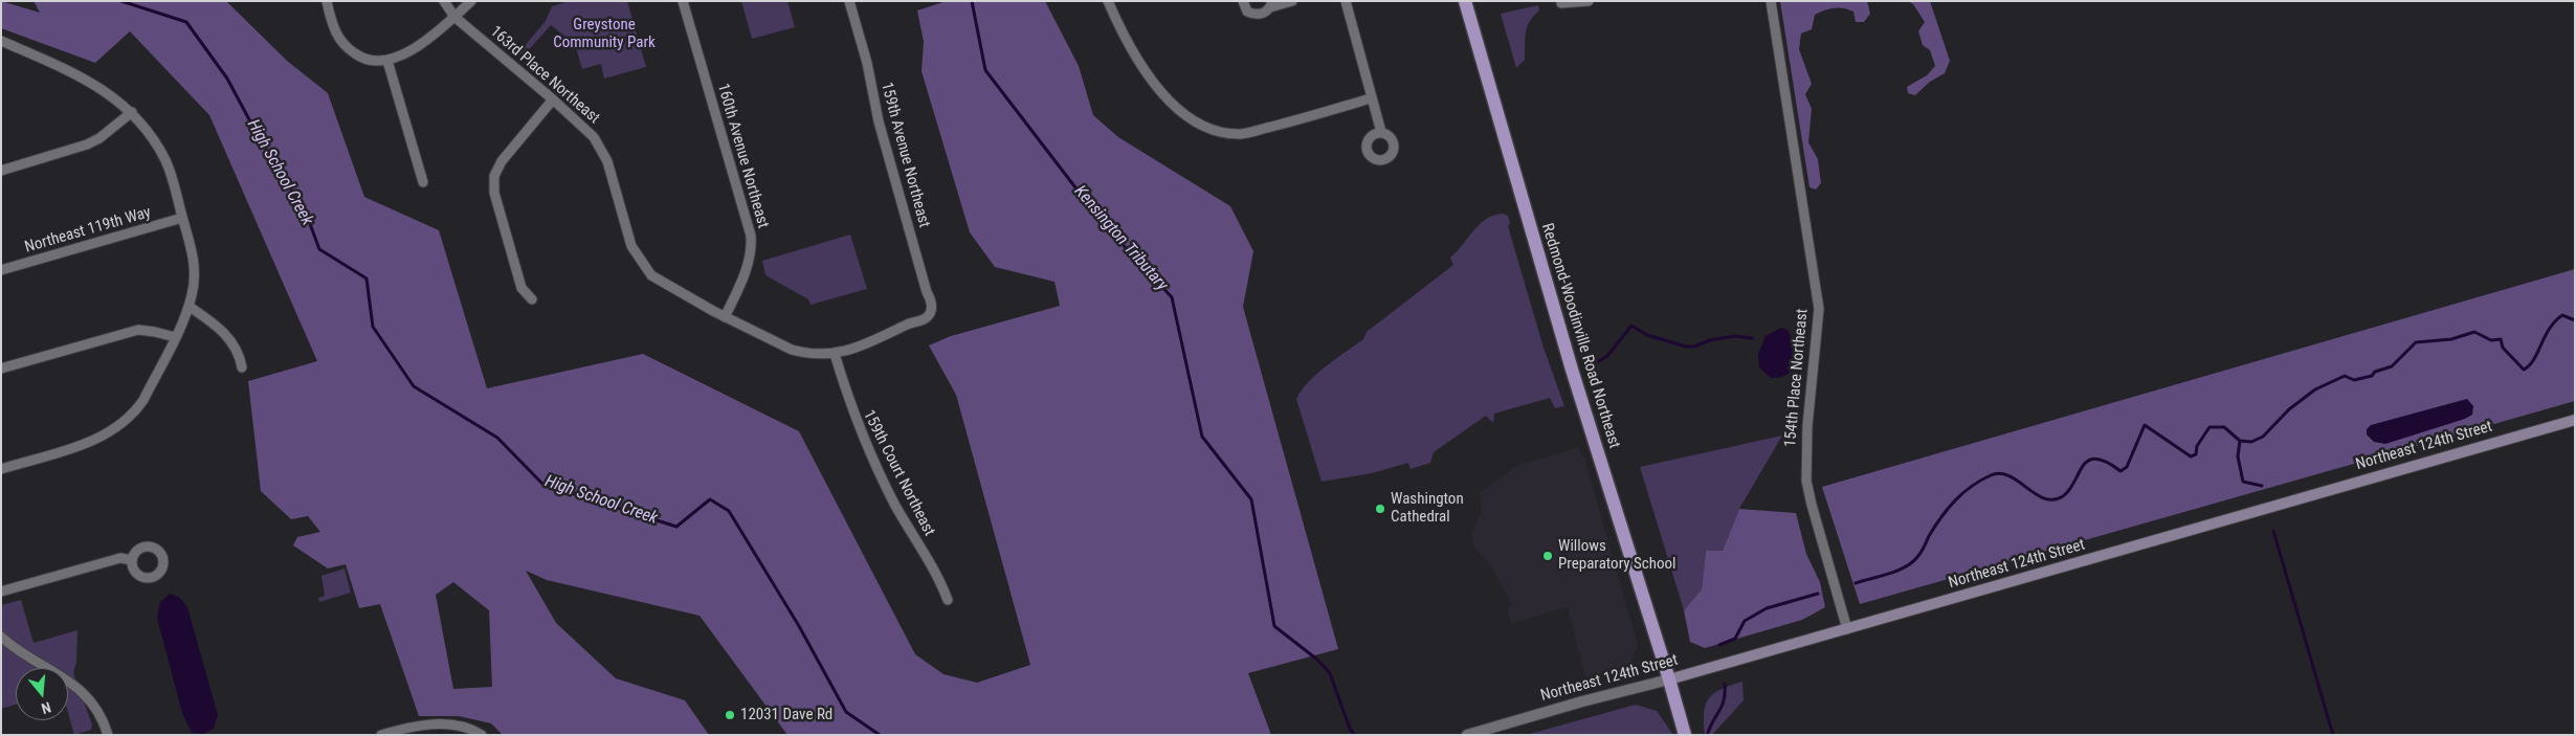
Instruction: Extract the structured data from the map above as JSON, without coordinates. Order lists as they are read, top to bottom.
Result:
{
  "streets": {
    "main road": ["Redmond-Woodinville Road Northeast", "Northeast 124th Street"],
    "street": [
      "163rd Place Northeast",
      "159th Avenue Northeast",
      "160th Avenue Northeast",
      "Northeast 119th Way",
      "154th Place Northeast",
      "159th Court Northeast"
    ]
  },
  "crossings": [
    ["163rd Place Northeast", "159th Avenue Northeast"],
    ["163rd Place Northeast", "160th Avenue Northeast"],
    ["163rd Place Northeast", "159th Court Northeast"],
    ["Redmond-Woodinville Road Northeast", "Northeast 124th Street"],
    ["154th Place Northeast", "Northeast 124th Street"]
  ],
  "water": ["High School Creek", "Kensington Tributary"],
  "parks": ["Greystone Community Park"],
  "places": ["Washington Cathedral", "Willows Preparatory School", "12031 Dave Rd"],
  "north": "bottom"
}
